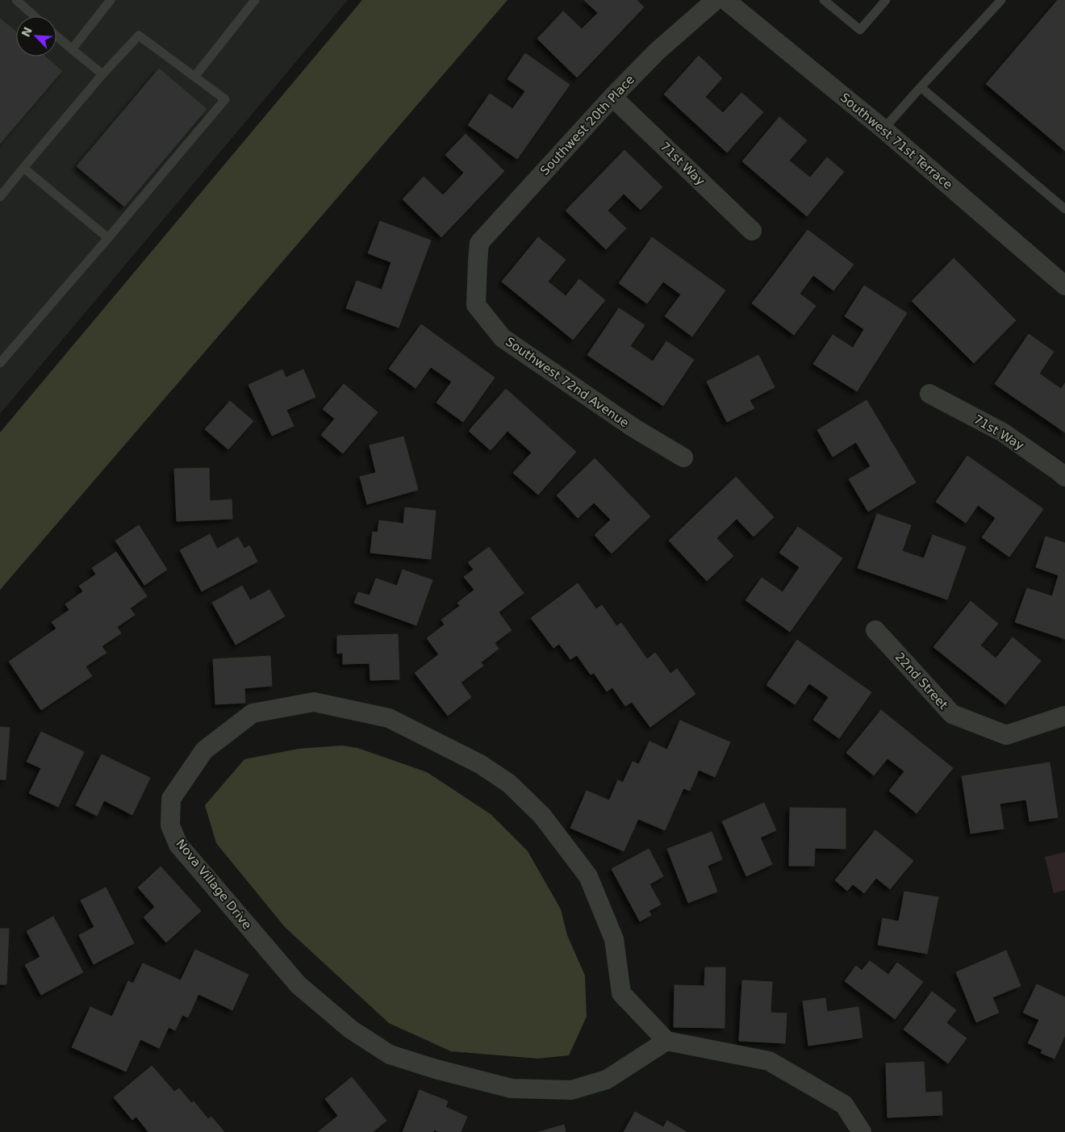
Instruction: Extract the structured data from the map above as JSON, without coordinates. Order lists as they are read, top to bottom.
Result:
{
  "streets": {
    "street": [
      "Southwest 20th Place",
      "Southwest 71st Terrace",
      "71st Way",
      "Southwest 72nd Avenue",
      "22nd Street",
      "Nova Village Drive"
    ]
  },
  "crossings": [
    ["Southwest 20th Place", "71st Way"],
    ["Southwest 20th Place", "Southwest 72nd Avenue"]
  ],
  "north": "top left"
}
